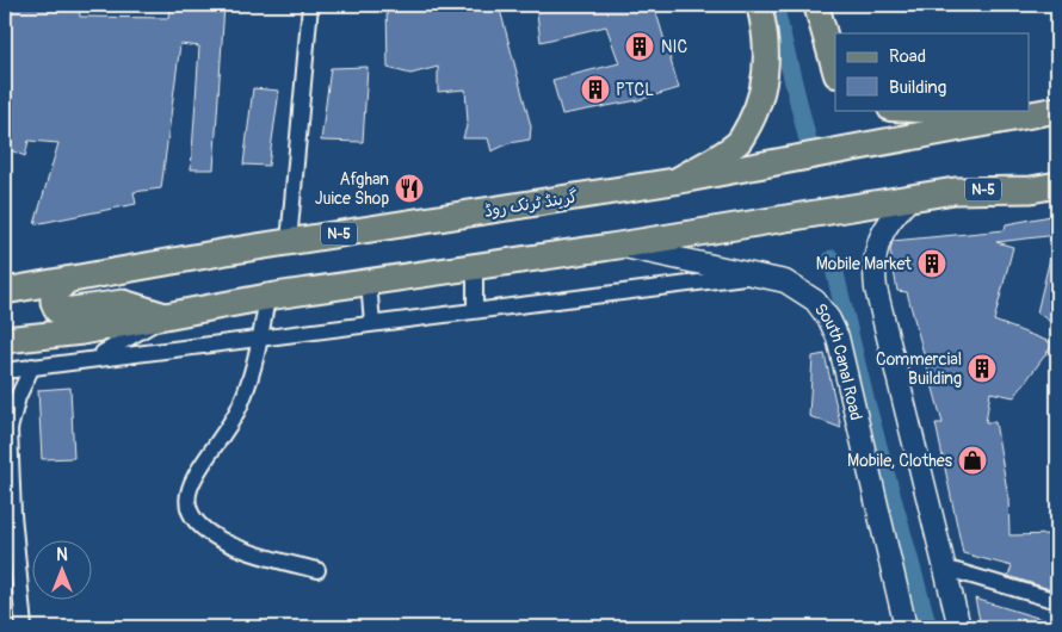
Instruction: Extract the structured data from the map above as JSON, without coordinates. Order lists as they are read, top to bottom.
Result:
{
  "streets": {
    "highway": ["N-5", "گرینڈ ٹرنک روڈ"],
    "main road": ["South Canal Road"]
  },
  "crossings": [
    ["N-5", "South Canal Road"]
  ],
  "places": {
    "building": [
      "NIC",
      "PTCL",
      "Mobile Market",
      "Commercial Building"
    ],
    "restaurant": ["Afghan Juice Shop"],
    "shop": ["Mobile, Clothes"]
  },
  "legend": ["Road", "Building"],
  "north": "top"
}
